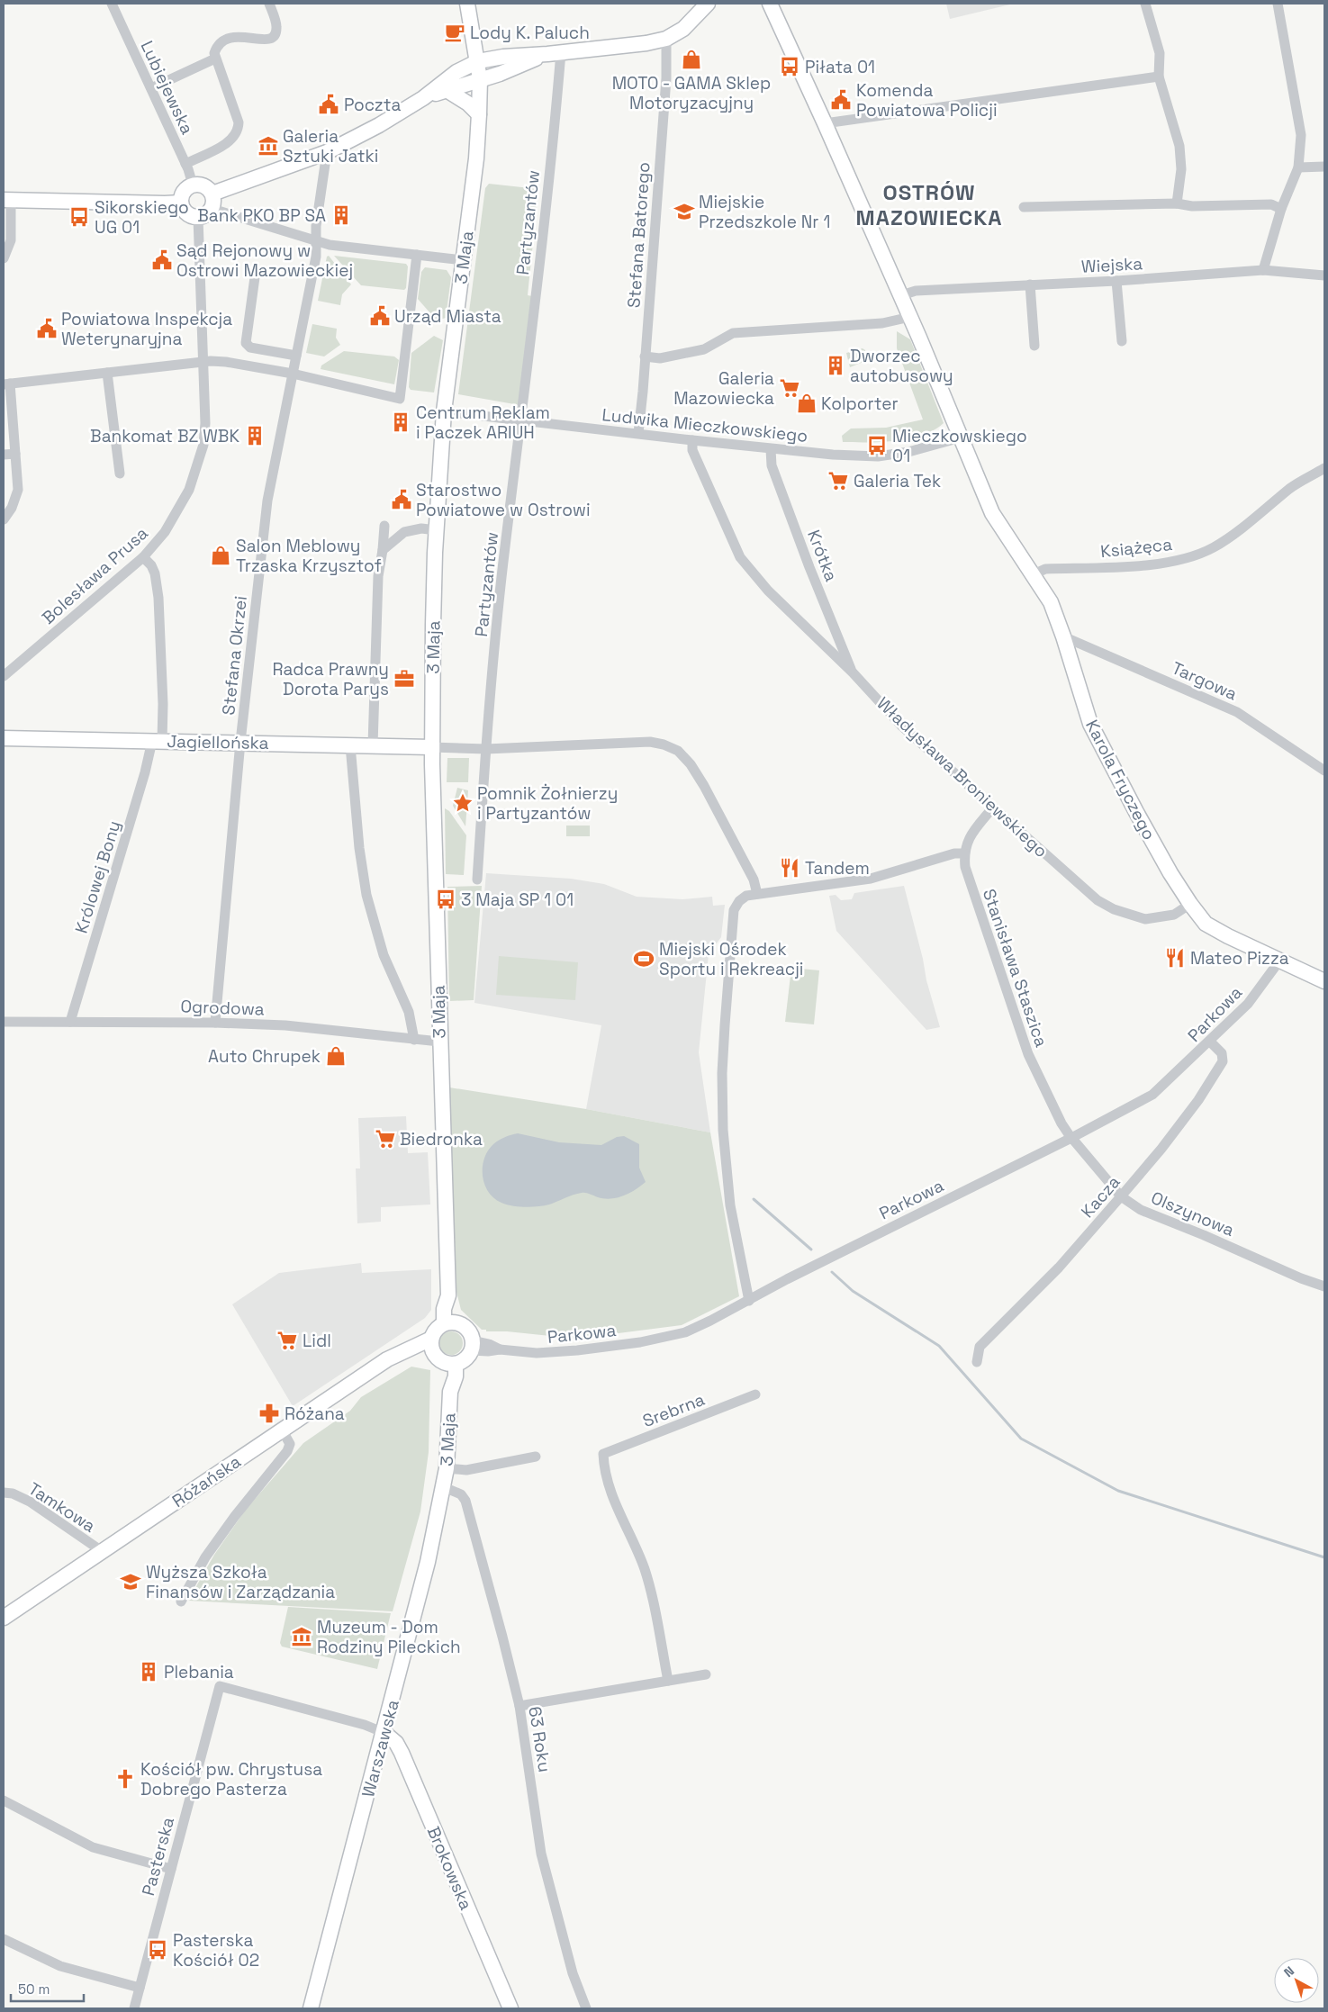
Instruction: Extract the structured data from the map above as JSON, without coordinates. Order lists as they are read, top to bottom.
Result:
{
  "streets": {
    "street": [
      "Lubiejewska",
      "Partyzantów",
      "Stefana Batorego",
      "3 Maja",
      "Wiejska",
      "Ludwika Mieczkowskiego",
      "Książęca",
      "Krótka",
      "Bolesława Prusa",
      "Stefana Okrzei",
      "Targowa",
      "Jagiellońska",
      "Władysława Broniewskiego",
      "Karola Fryczego",
      "Królowej Bony",
      "Stanisława Staszica",
      "Ogrodowa",
      "Parkowa",
      "Kacza",
      "Olszynowa",
      "Srebrna",
      "Różańska",
      "Tamkowa",
      "63 Roku",
      "Warszawska",
      "Pasterska",
      "Brokowska"
    ]
  },
  "crossings": [
    ["Lubiejewska", "Bolesława Prusa"],
    ["Partyzantów", "Ludwika Mieczkowskiego"],
    ["Stefana Batorego", "Ludwika Mieczkowskiego"],
    ["3 Maja", "Ludwika Mieczkowskiego"],
    ["3 Maja", "Jagiellońska"],
    ["3 Maja", "Ogrodowa"],
    ["3 Maja", "Parkowa"],
    ["3 Maja", "Różańska"],
    ["3 Maja", "63 Roku"],
    ["3 Maja", "Warszawska"],
    ["Wiejska", "Karola Fryczego"],
    ["Ludwika Mieczkowskiego", "Krótka"],
    ["Ludwika Mieczkowskiego", "Władysława Broniewskiego"],
    ["Ludwika Mieczkowskiego", "Karola Fryczego"],
    ["Książęca", "Karola Fryczego"],
    ["Krótka", "Władysława Broniewskiego"],
    ["Bolesława Prusa", "Królowej Bony"],
    ["Stefana Okrzei", "Jagiellońska"],
    ["Stefana Okrzei", "Ogrodowa"],
    ["Targowa", "Karola Fryczego"],
    ["Jagiellońska", "Królowej Bony"],
    ["Władysława Broniewskiego", "Karola Fryczego"],
    ["Królowej Bony", "Ogrodowa"],
    ["Stanisława Staszica", "Parkowa"],
    ["Stanisława Staszica", "Olszynowa"],
    ["Parkowa", "Kacza"],
    ["Parkowa", "Olszynowa"],
    ["Parkowa", "Różańska"],
    ["Kacza", "Olszynowa"],
    ["Różańska", "Tamkowa"],
    ["63 Roku", "Warszawska"],
    ["Warszawska", "Pasterska"],
    ["Warszawska", "Brokowska"],
    ["Pasterska", "Brokowska"]
  ],
  "districts": ["OSTRÓW MAZOWIECKA"],
  "places": {
    "cafe": ["Lody K. Paluch"],
    "shop": [
      "MOTO - GAMA Sklep Motoryzacyjny",
      "Kolporter",
      "Salon Meblowy Trzaska Krzysztof",
      "Auto Chrupek"
    ],
    "bus stop": [
      "Piłata 01",
      "Sikorskiego UG 01",
      "Mieczkowskiego 01",
      "3 Maja SP 1 01",
      "Pasterska Kościół 02"
    ],
    "public building": [
      "Komenda Powiatowa Policji",
      "Poczta",
      "Sąd Rejonowy w Ostrowi Mazowieckiej",
      "Urząd Miasta",
      "Powiatowa Inspekcja Weterynaryjna",
      "Starostwo Powiatowe w Ostrowi"
    ],
    "museum": ["Galeria Sztuki Jatki", "Muzeum - Dom Rodziny Pileckich"],
    "school or university": ["Miejskie Przedszkole Nr 1", "Wyższa Szkoła Finansów i Zarządzania"],
    "building": [
      "Bank PKO BP SA",
      "Dworzec autobusowy",
      "Centrum Reklam i Paczek ARIUH",
      "Bankomat BZ WBK",
      "Plebania"
    ],
    "supermarket": [
      "Galeria Mazowiecka",
      "Galeria Tek",
      "Biedronka",
      "Lidl"
    ],
    "office": ["Radca Prawny Dorota Parys"],
    "place": ["Pomnik Żołnierzy i Partyzantów"],
    "restaurant": ["Tandem", "Mateo Pizza"],
    "sports": ["Miejski Ośrodek Sportu i Rekreacji"],
    "pharmacy": ["Różana"],
    "church": ["Kościół pw. Chrystusa Dobrego Pasterza"]
  },
  "scale_bar": "50 m",
  "north": "top left"
}
